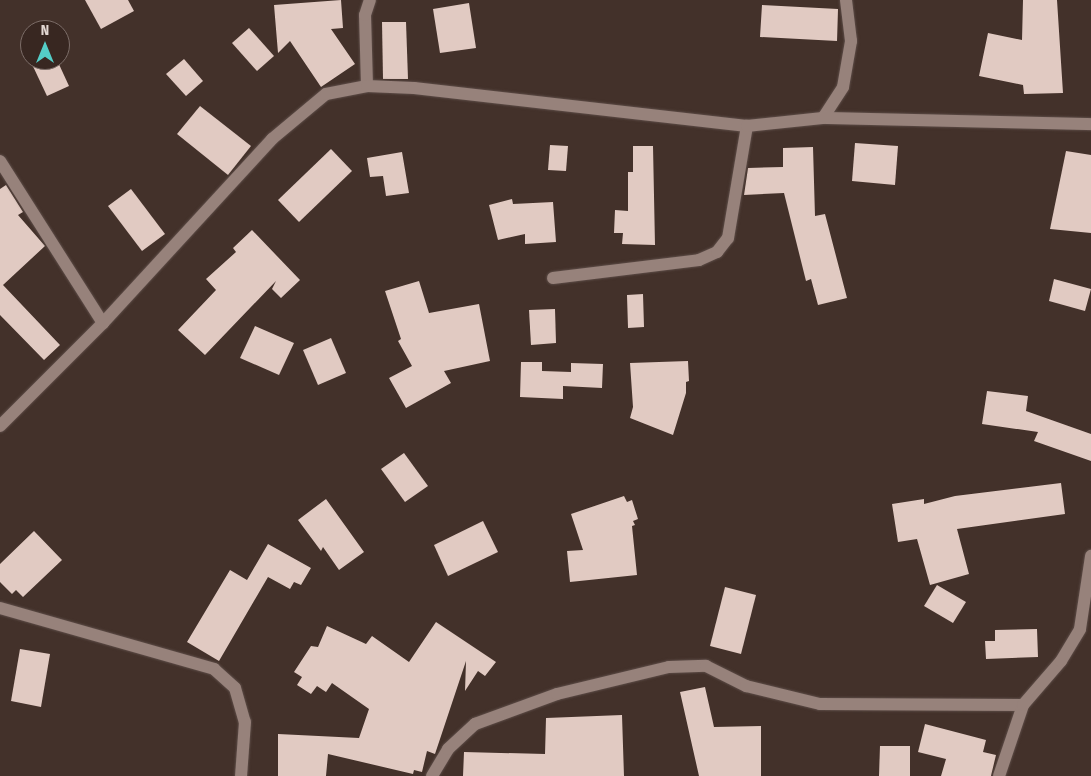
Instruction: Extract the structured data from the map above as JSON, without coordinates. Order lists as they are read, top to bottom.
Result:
{
  "north": "top"
}
